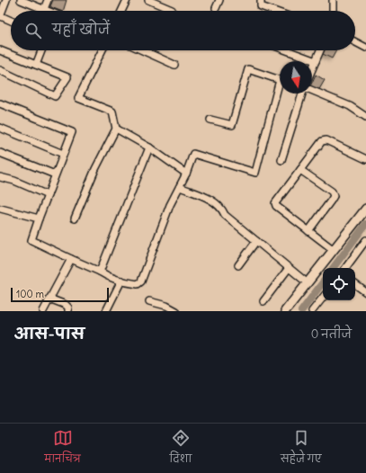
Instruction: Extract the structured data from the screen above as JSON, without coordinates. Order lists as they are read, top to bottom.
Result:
{
  "scale_bar": "100 m",
  "north": "bottom",
  "page": {
    "search": "यहाँ खोजें",
    "scale": "100 m",
    "heading": ["आस-पास", "0 नतीजे"],
    "nav": ["मानचित्र", "दिशा", "सहेजे गए"]
  }
}
